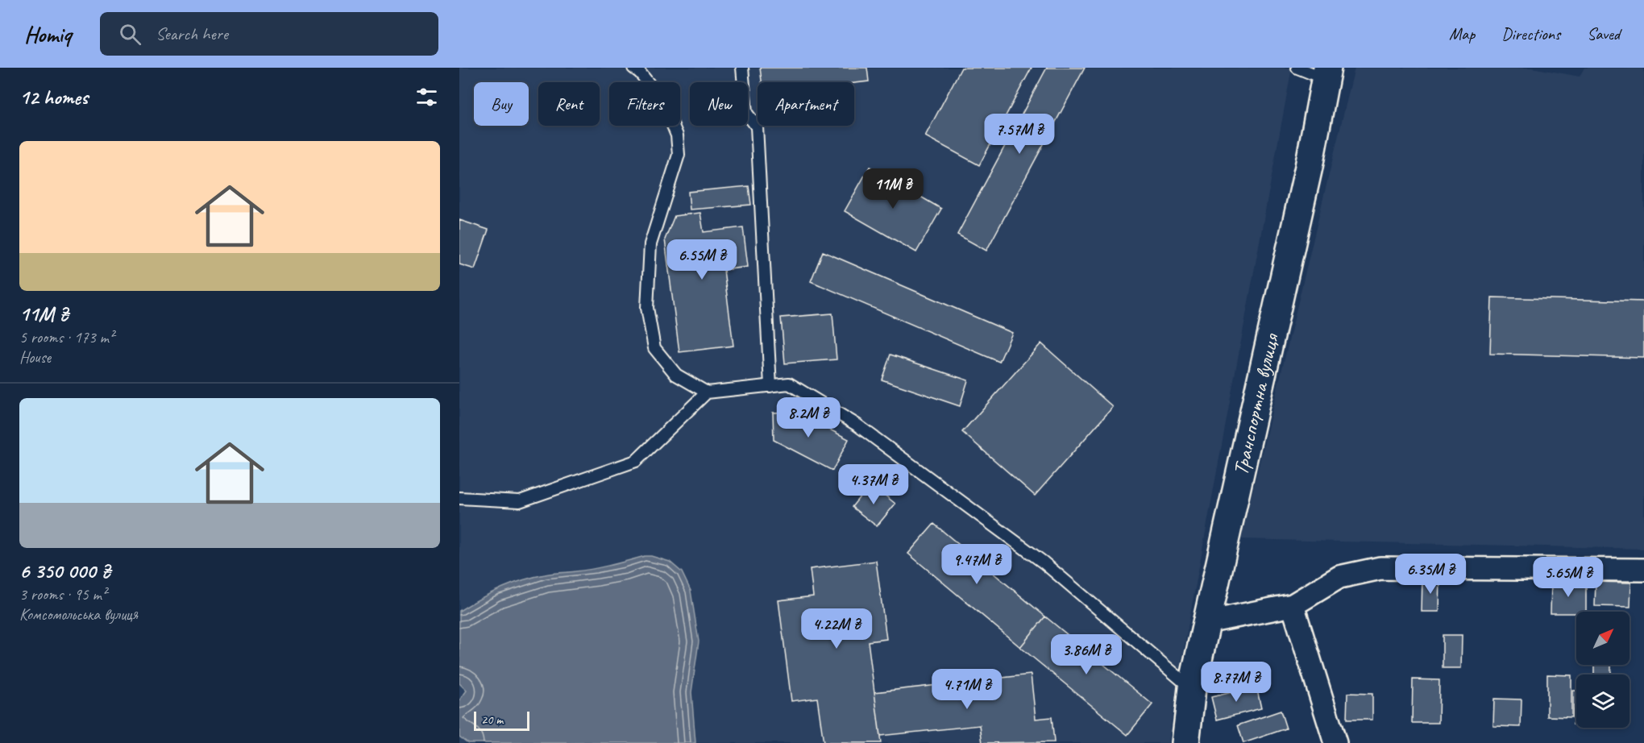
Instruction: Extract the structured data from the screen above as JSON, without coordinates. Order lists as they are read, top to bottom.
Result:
{
  "streets": {
    "street": ["Транспортна вулиця"]
  },
  "scale_bar": "20 m",
  "north": "top right",
  "page": {
    "header": "Homiq",
    "search": "Search here",
    "nav": ["Map", "Directions", "Saved"],
    "heading": "12 homes",
    "chip": [
      "Buy",
      "Rent",
      "Filters",
      "New",
      "Apartment"
    ],
    "price": [
      "7.57M ₴",
      "11M ₴",
      "6.55M ₴",
      "8.2M ₴",
      "4.37M ₴",
      "9.47M ₴",
      "6.35M ₴",
      "5.65M ₴",
      "4.22M ₴",
      "3.86M ₴",
      "8.77M ₴",
      "4.71M ₴"
    ],
    "list": [
      {
        "name": "11M ₴",
        "note": "5 rooms · 173 m² · House"
      },
      {
        "name": "6 350 000 ₴",
        "note": "3 rooms · 95 m² · Комсомольська вулиця"
      }
    ],
    "scale": "20 m"
  }
}
